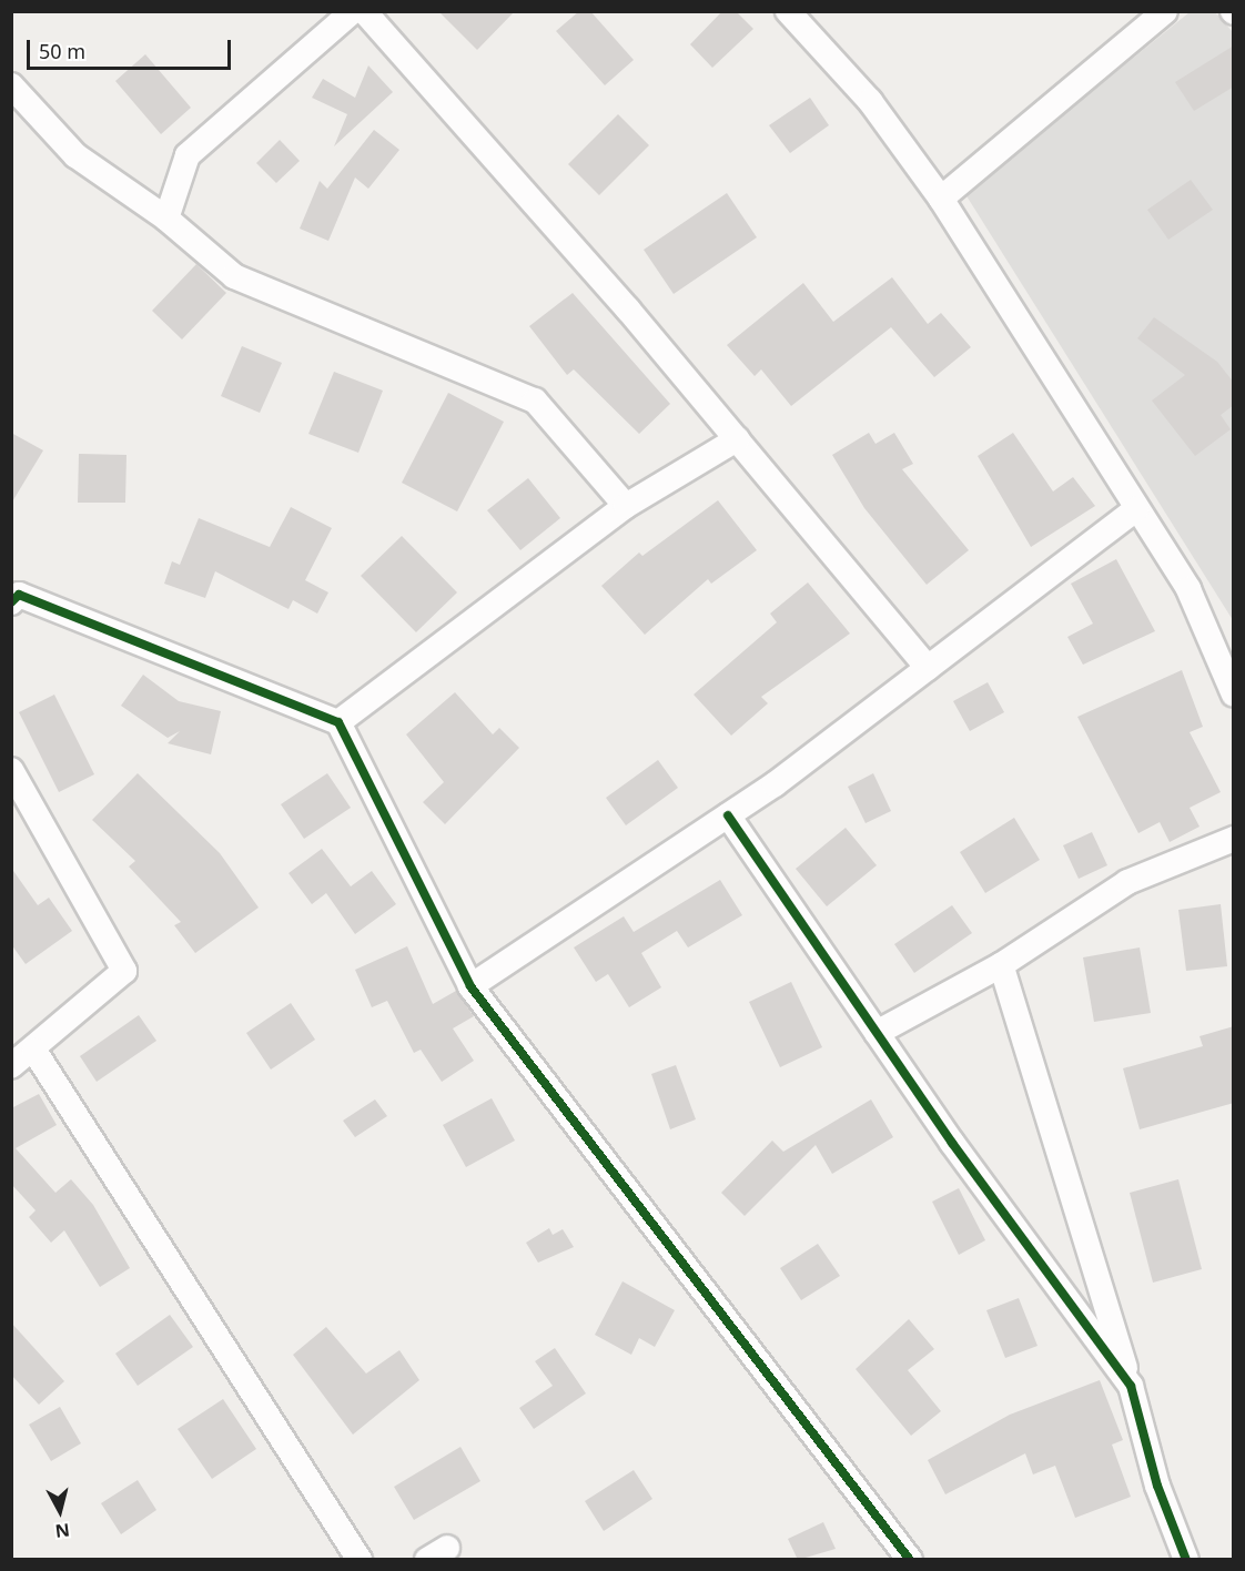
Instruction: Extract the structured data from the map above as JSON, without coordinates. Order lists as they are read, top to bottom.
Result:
{
  "scale_bar": "50 m",
  "north": "bottom"
}
